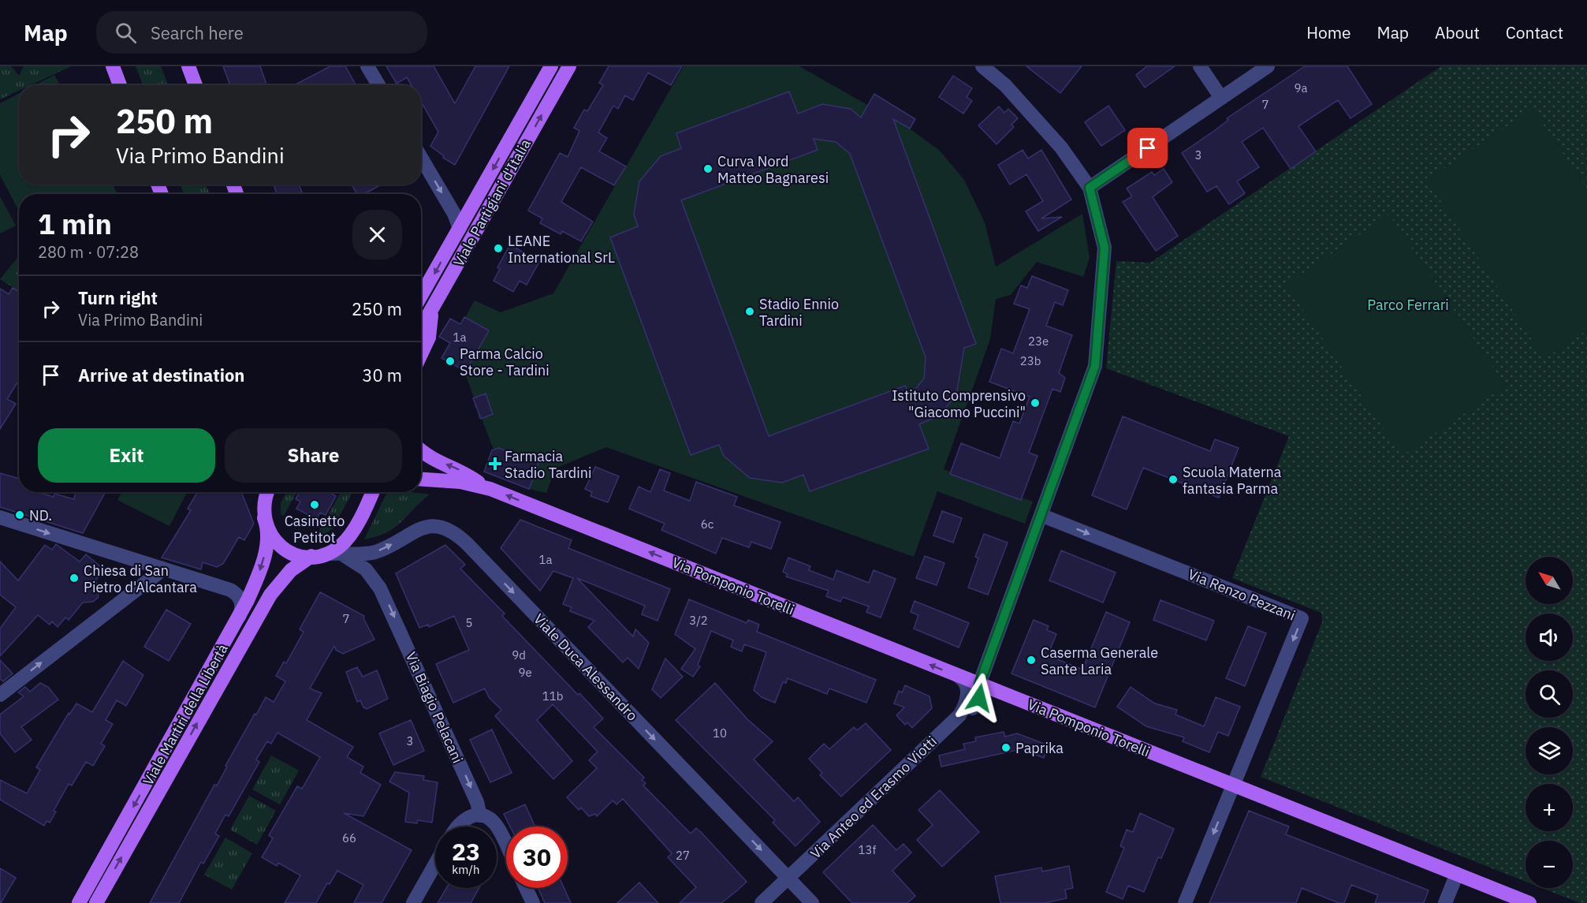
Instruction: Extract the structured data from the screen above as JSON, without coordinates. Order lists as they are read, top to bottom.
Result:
{
  "streets": {
    "main road": ["Viale Partigiani d'Italia", "Via Pomponio Torelli", "Viale Martiri della Libertà"],
    "street": [
      "Via Renzo Pezzani",
      "Viale Duca Alessandro",
      "Via Biagio Pelacani",
      "Via Anteo ed Erasmo Viotti"
    ]
  },
  "crossings": [
    ["Via Pomponio Torelli", "Via Renzo Pezzani"],
    ["Via Pomponio Torelli", "Via Anteo ed Erasmo Viotti"],
    ["Viale Duca Alessandro", "Via Biagio Pelacani"],
    ["Viale Duca Alessandro", "Viale Martiri della Libertà"],
    ["Viale Duca Alessandro", "Via Anteo ed Erasmo Viotti"]
  ],
  "one_way": ["Via Pomponio Torelli", "Viale Duca Alessandro", "Via Biagio Pelacani"],
  "parks": ["Parco Ferrari"],
  "places": {
    "other": [
      "Curva Nord Matteo Bagnaresi",
      "LEANE International SrL",
      "Stadio Ennio Tardini",
      "Parma Calcio Store - Tardini",
      "Istituto Comprensivo \"Giacomo Puccini\"",
      "Scuola Materna fantasia Parma",
      "Casinetto Petitot",
      "ND.",
      "Chiesa di San Pietro d'Alcantara",
      "Caserma Generale Sante Laria",
      "Paprika"
    ],
    "health": ["Farmacia Stadio Tardini"]
  },
  "house_numbers": [
    "9a",
    "7",
    "3",
    "1a",
    "23e",
    "23b",
    "6c",
    "1a",
    "7",
    "3/2",
    "5",
    "9d",
    "9e",
    "11b",
    "10",
    "3",
    "66",
    "13f",
    "27"
  ],
  "north": "top left",
  "page": {
    "header": "Map",
    "search": "Search here",
    "nav": [
      "Home",
      "Map",
      "About",
      "Contact"
    ],
    "turn": ["250 m", "Via Primo Bandini"],
    "heading": ["1 min", "280 m · 07:28"],
    "list": [
      {
        "name": "Turn right",
        "note": "Via Primo Bandini",
        "value": "250 m"
      },
      {
        "name": "Arrive at destination",
        "value": "30 m"
      }
    ],
    "buttons": ["Exit", "Share"],
    "map_buttons": ["+", "−"],
    "speed": "23 km/h",
    "limit": "30"
  }
}
